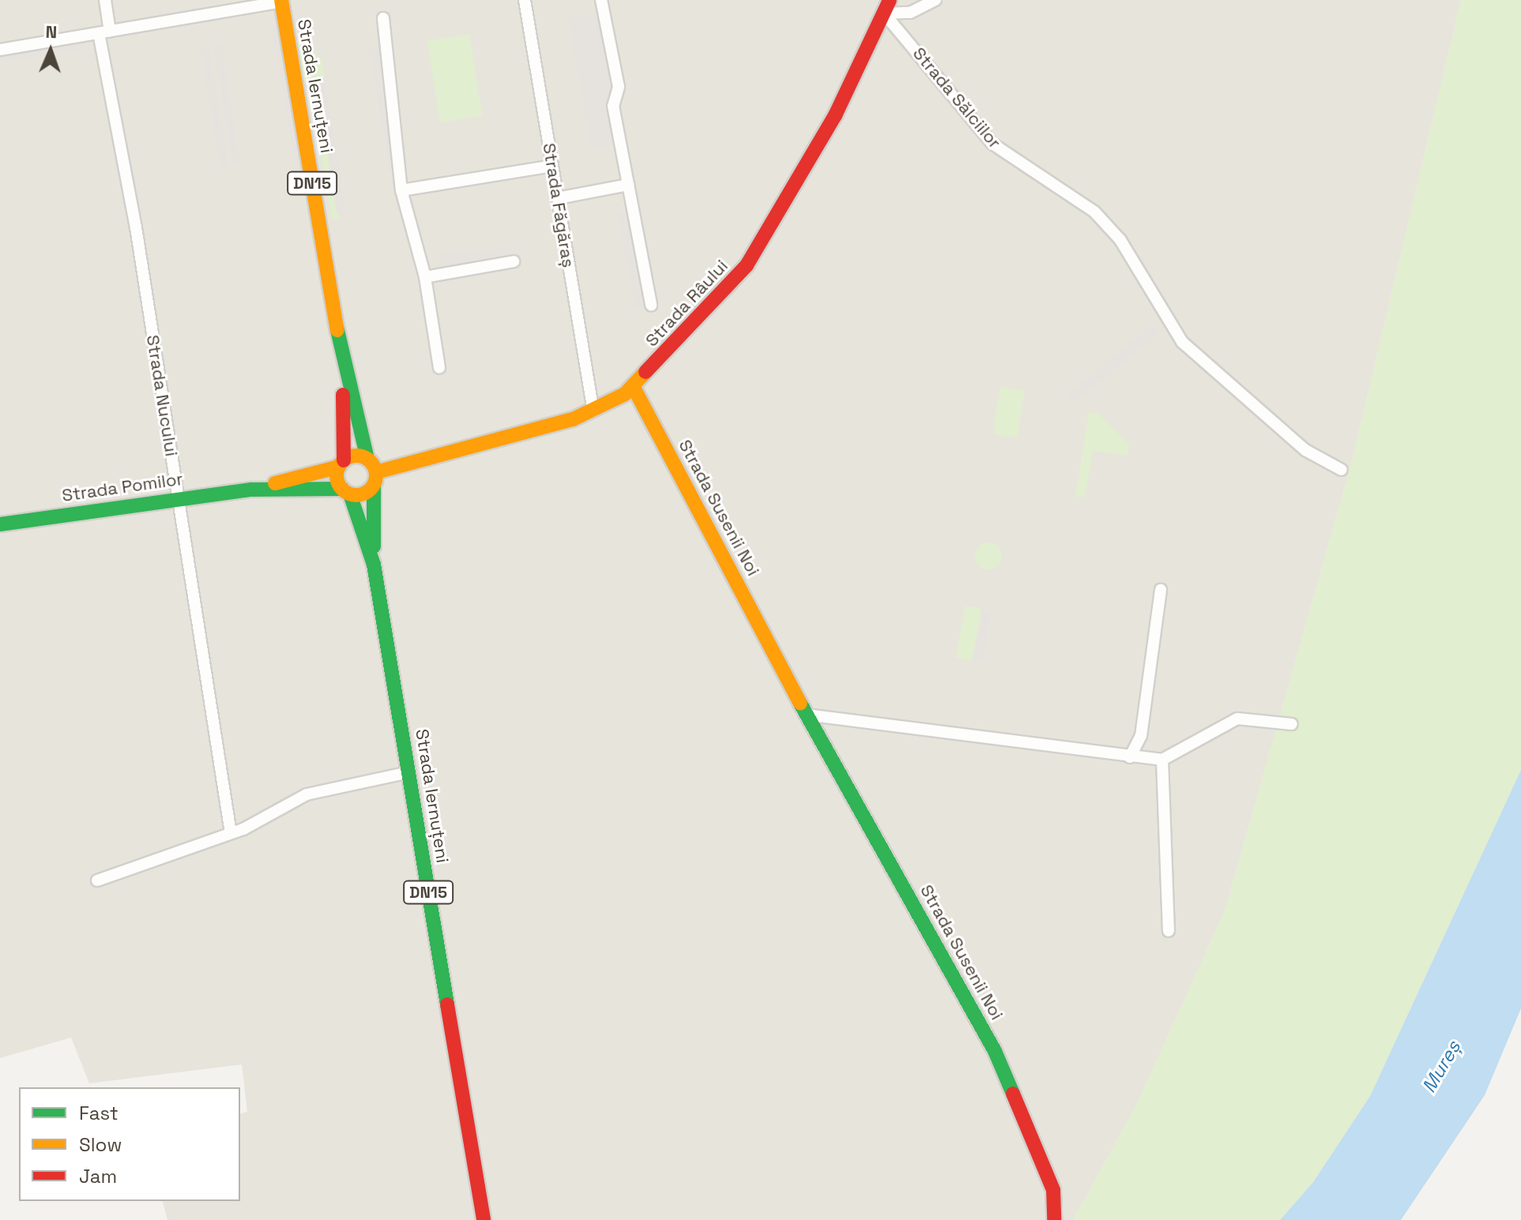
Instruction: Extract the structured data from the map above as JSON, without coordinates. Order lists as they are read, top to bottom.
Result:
{
  "streets": {
    "main road": [
      "Strada Iernuțeni",
      "DN15",
      "Strada Râului",
      "Strada Pomilor",
      "Strada Susenii Noi"
    ],
    "street": ["Strada Sălciilor", "Strada Făgăraș", "Strada Nucului"]
  },
  "crossings": [
    ["Strada Iernuțeni", "DN15"],
    ["Strada Iernuțeni", "Strada Râului"],
    ["Strada Iernuțeni", "Strada Pomilor"],
    ["Strada Sălciilor", "Strada Râului"],
    ["DN15", "Strada Râului"],
    ["DN15", "Strada Pomilor"],
    ["Strada Făgăraș", "Strada Râului"],
    ["Strada Râului", "Strada Pomilor"],
    ["Strada Râului", "Strada Susenii Noi"],
    ["Strada Nucului", "Strada Pomilor"]
  ],
  "water": ["Mureș"],
  "legend": ["Fast", "Slow", "Jam"],
  "north": "top"
}
